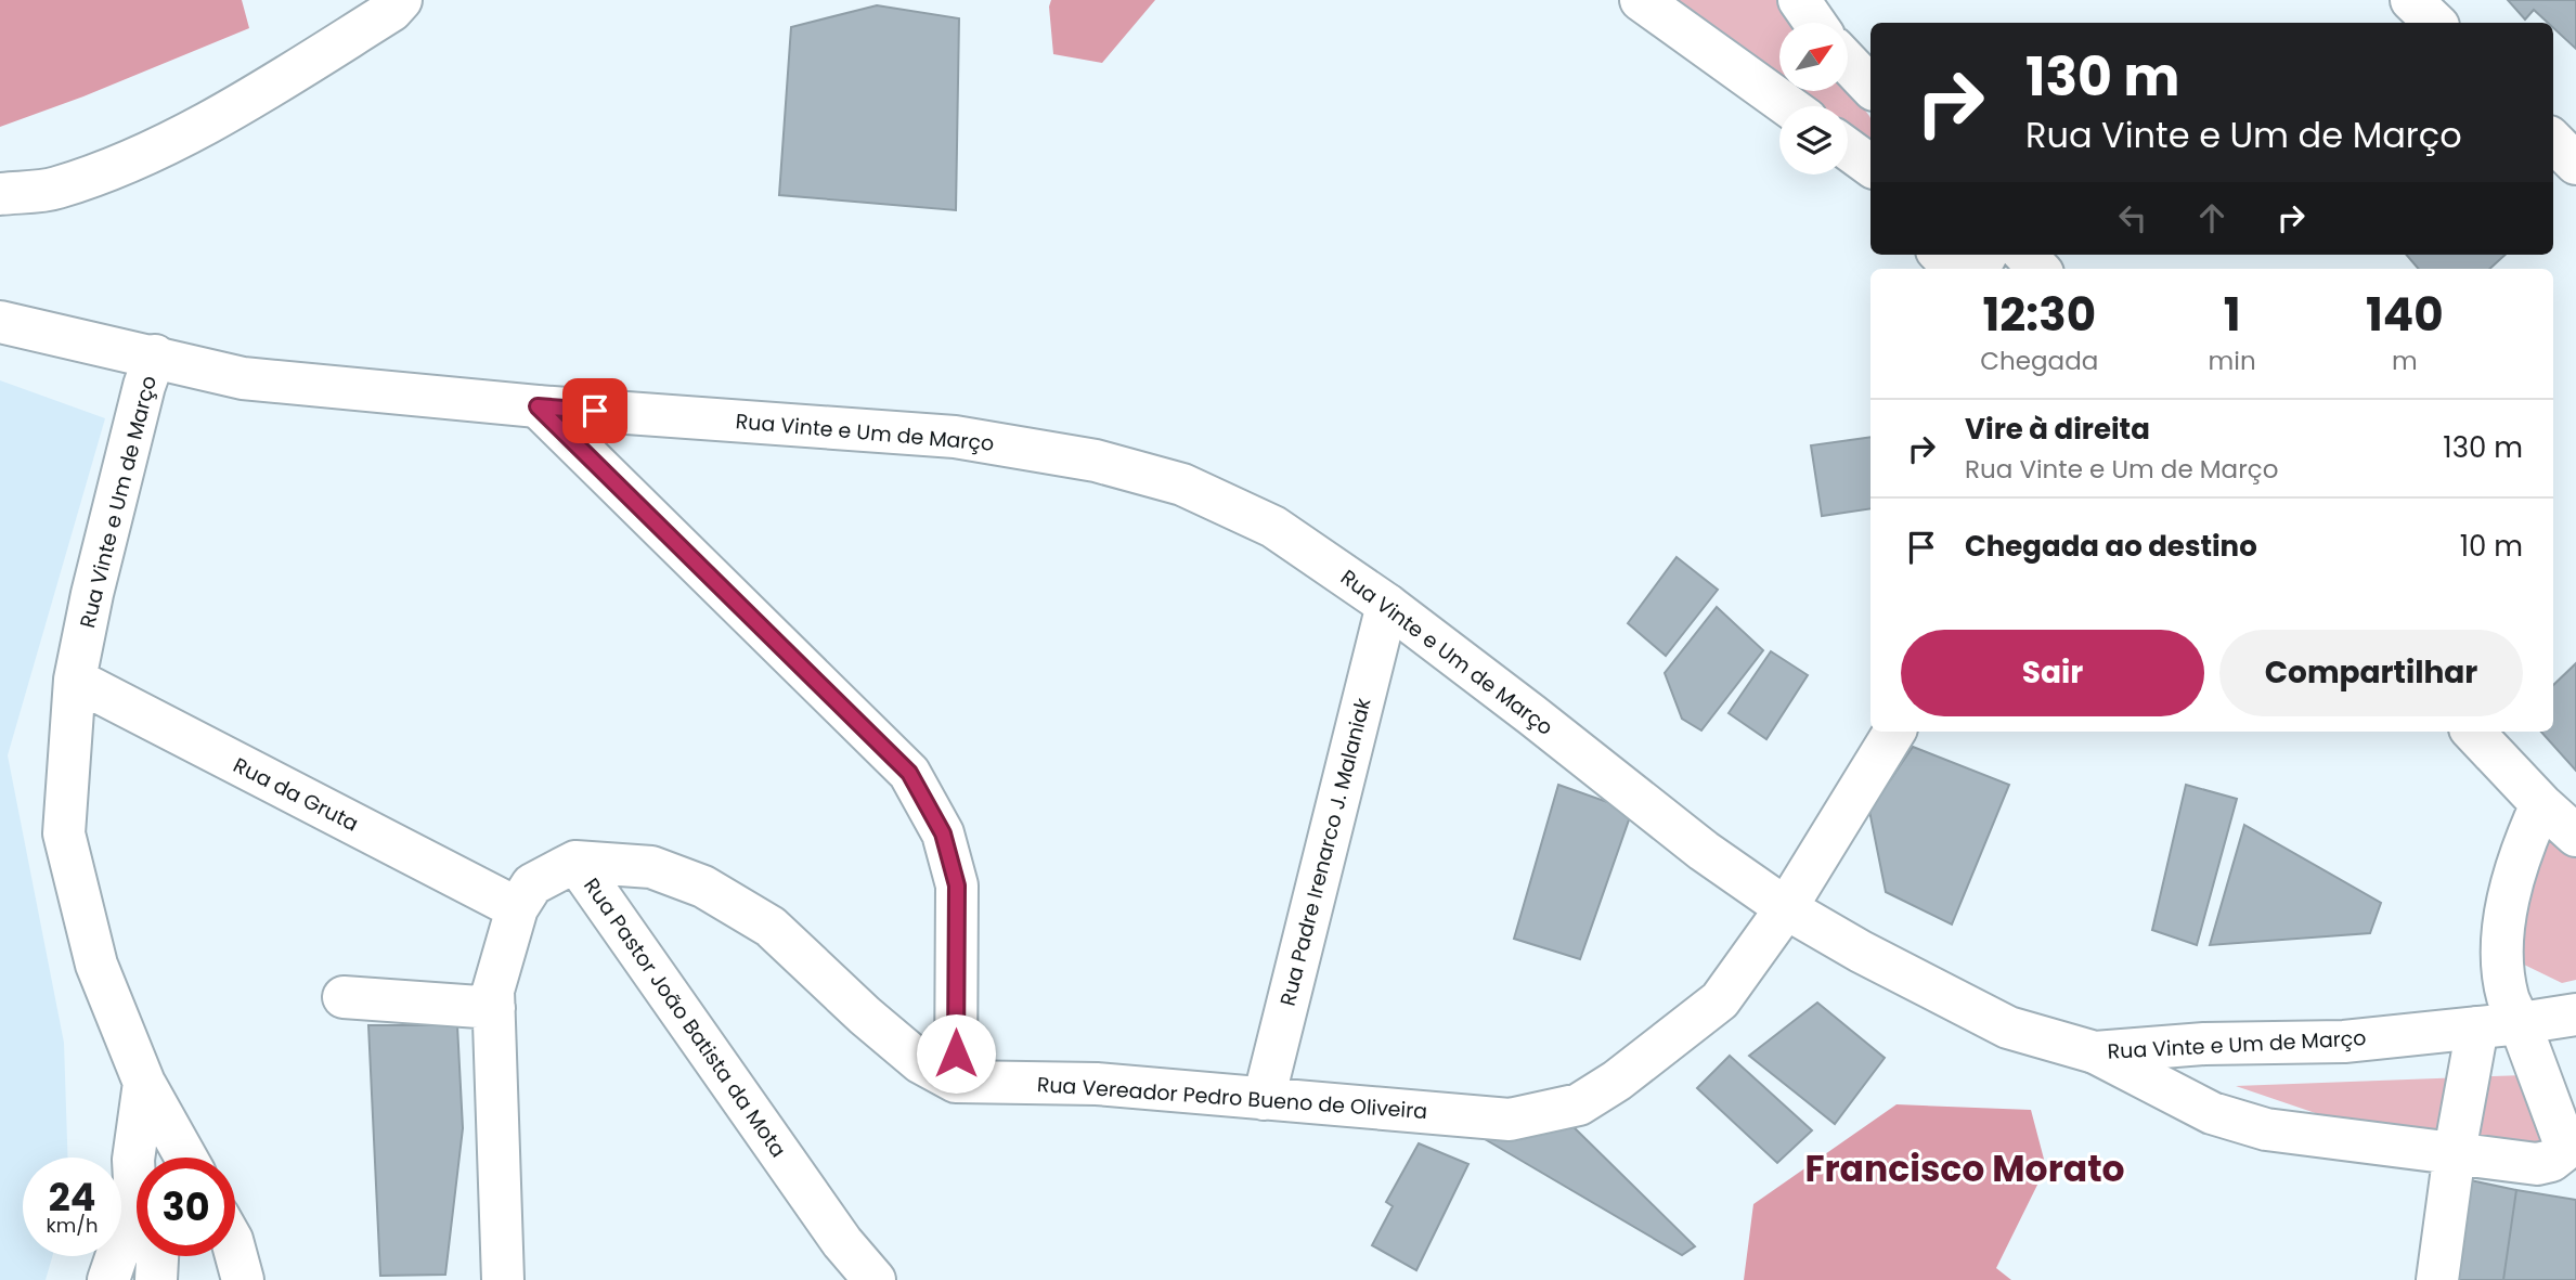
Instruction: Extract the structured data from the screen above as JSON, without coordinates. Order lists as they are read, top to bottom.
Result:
{
  "streets": {
    "street": [
      "Rua Vinte e Um de Março",
      "Rua da Gruta",
      "Rua Padre Irenarco J. Malaniak",
      "Rua Pastor João Batista da Mota",
      "Rua Vereador Pedro Bueno de Oliveira"
    ]
  },
  "crossings": [
    ["Rua Vinte e Um de Março", "Rua da Gruta"],
    ["Rua Vinte e Um de Março", "Rua Padre Irenarco J. Malaniak"],
    ["Rua Vinte e Um de Março", "Rua Vereador Pedro Bueno de Oliveira"],
    ["Rua da Gruta", "Rua Pastor João Batista da Mota"],
    ["Rua Padre Irenarco J. Malaniak", "Rua Vereador Pedro Bueno de Oliveira"],
    ["Rua Pastor João Batista da Mota", "Rua Vereador Pedro Bueno de Oliveira"]
  ],
  "districts": ["Francisco Morato"],
  "north": "top right",
  "page": {
    "turn": ["130 m", "Rua Vinte e Um de Março"],
    "eta": [
      "12:30",
      "Chegada",
      "1",
      "min",
      "140",
      "m"
    ],
    "list": [
      {
        "name": "Vire à direita",
        "note": "Rua Vinte e Um de Março",
        "value": "130 m"
      },
      {
        "name": "Chegada ao destino",
        "value": "10 m"
      }
    ],
    "buttons": ["Sair", "Compartilhar"],
    "speed": "24 km/h",
    "limit": "30"
  }
}
